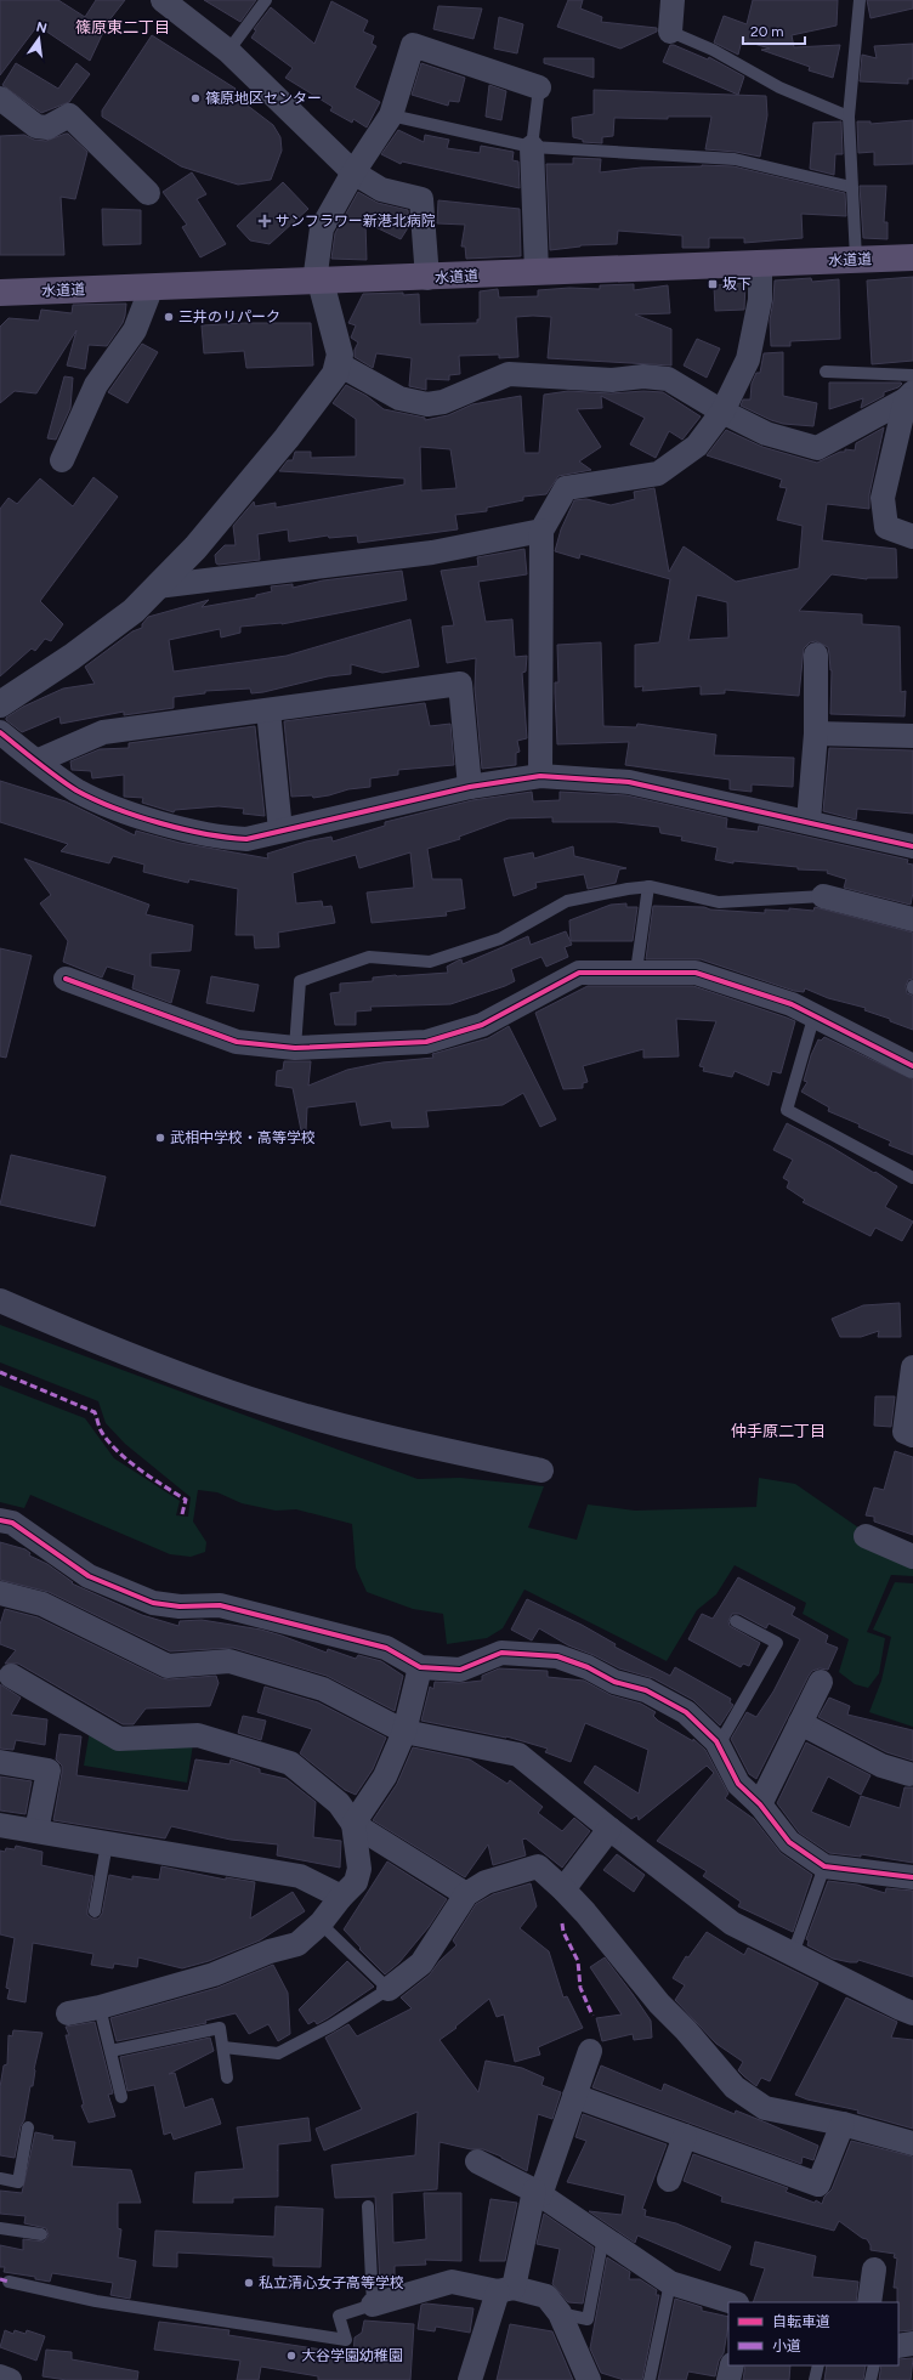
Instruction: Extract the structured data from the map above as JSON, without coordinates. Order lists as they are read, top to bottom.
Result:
{
  "streets": {
    "main road": ["水道道"]
  },
  "districts": ["篠原東二丁目", "仲手原二丁目"],
  "places": {
    "other": [
      "篠原地区センター",
      "三井のリパーク",
      "武相中学校・高等学校",
      "私立清心女子高等学校",
      "大谷学園幼稚園"
    ],
    "health": ["サンフラワー新港北病院"],
    "transit": ["坂下"]
  },
  "legend": ["自転車道", "小道"],
  "scale_bar": "20 m",
  "north": "top"
}
